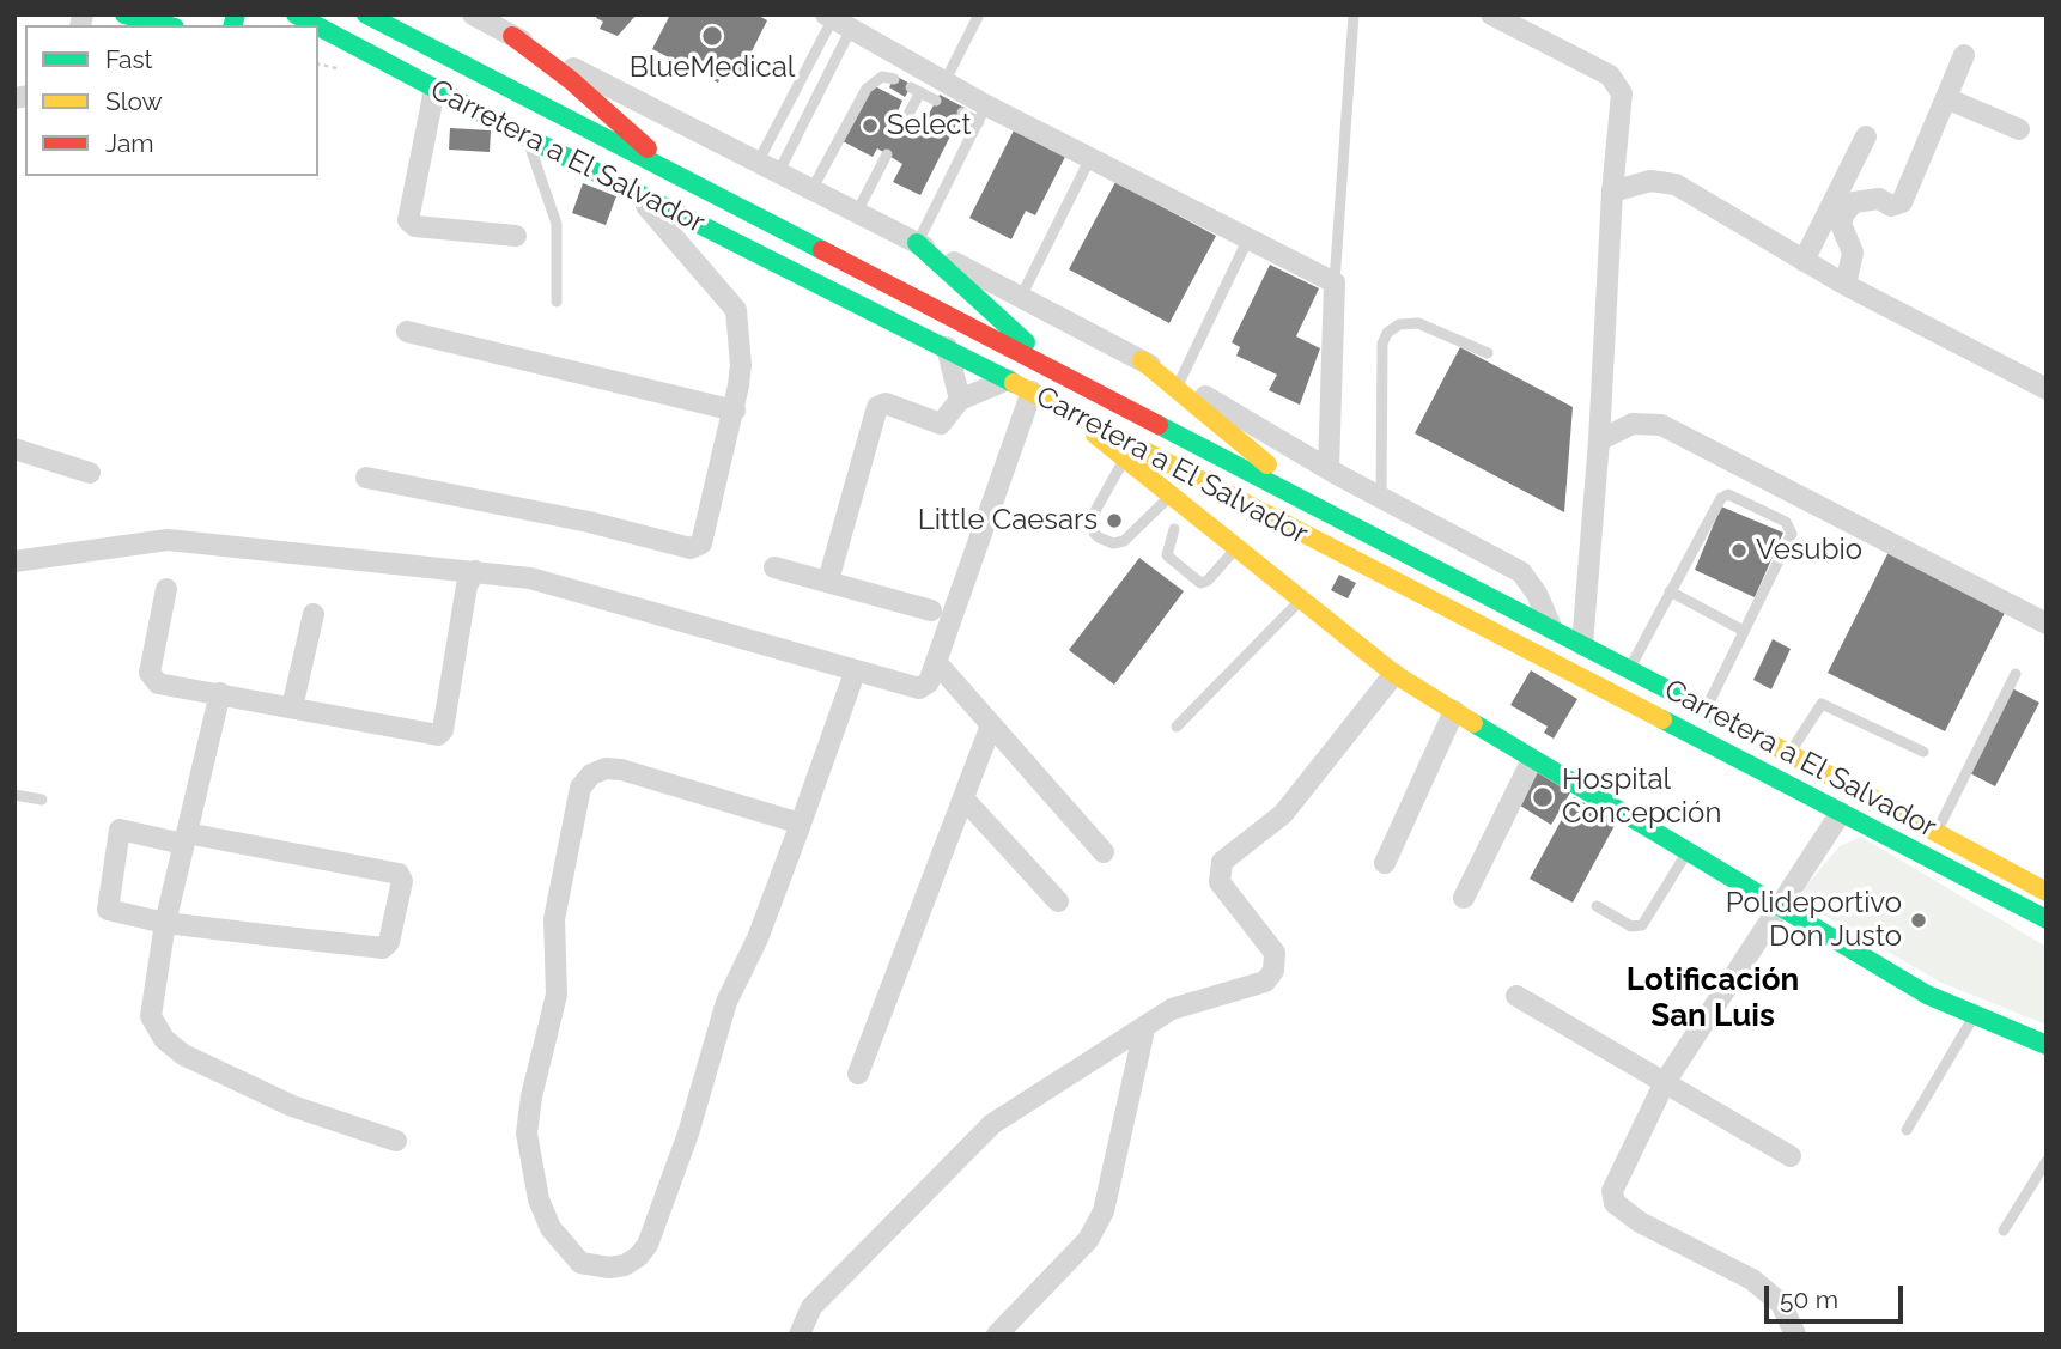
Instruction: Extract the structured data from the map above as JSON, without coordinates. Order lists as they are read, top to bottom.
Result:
{
  "streets": {
    "main road": ["Carretera a El Salvador"]
  },
  "districts": ["Lotificación San Luis"],
  "places": [
    "BlueMedical",
    "Select",
    "Little Caesars",
    "Vesubio",
    "Hospital Concepción",
    "Polideportivo Don Justo"
  ],
  "legend": ["Fast", "Slow", "Jam"],
  "scale_bar": "50 m"
}
